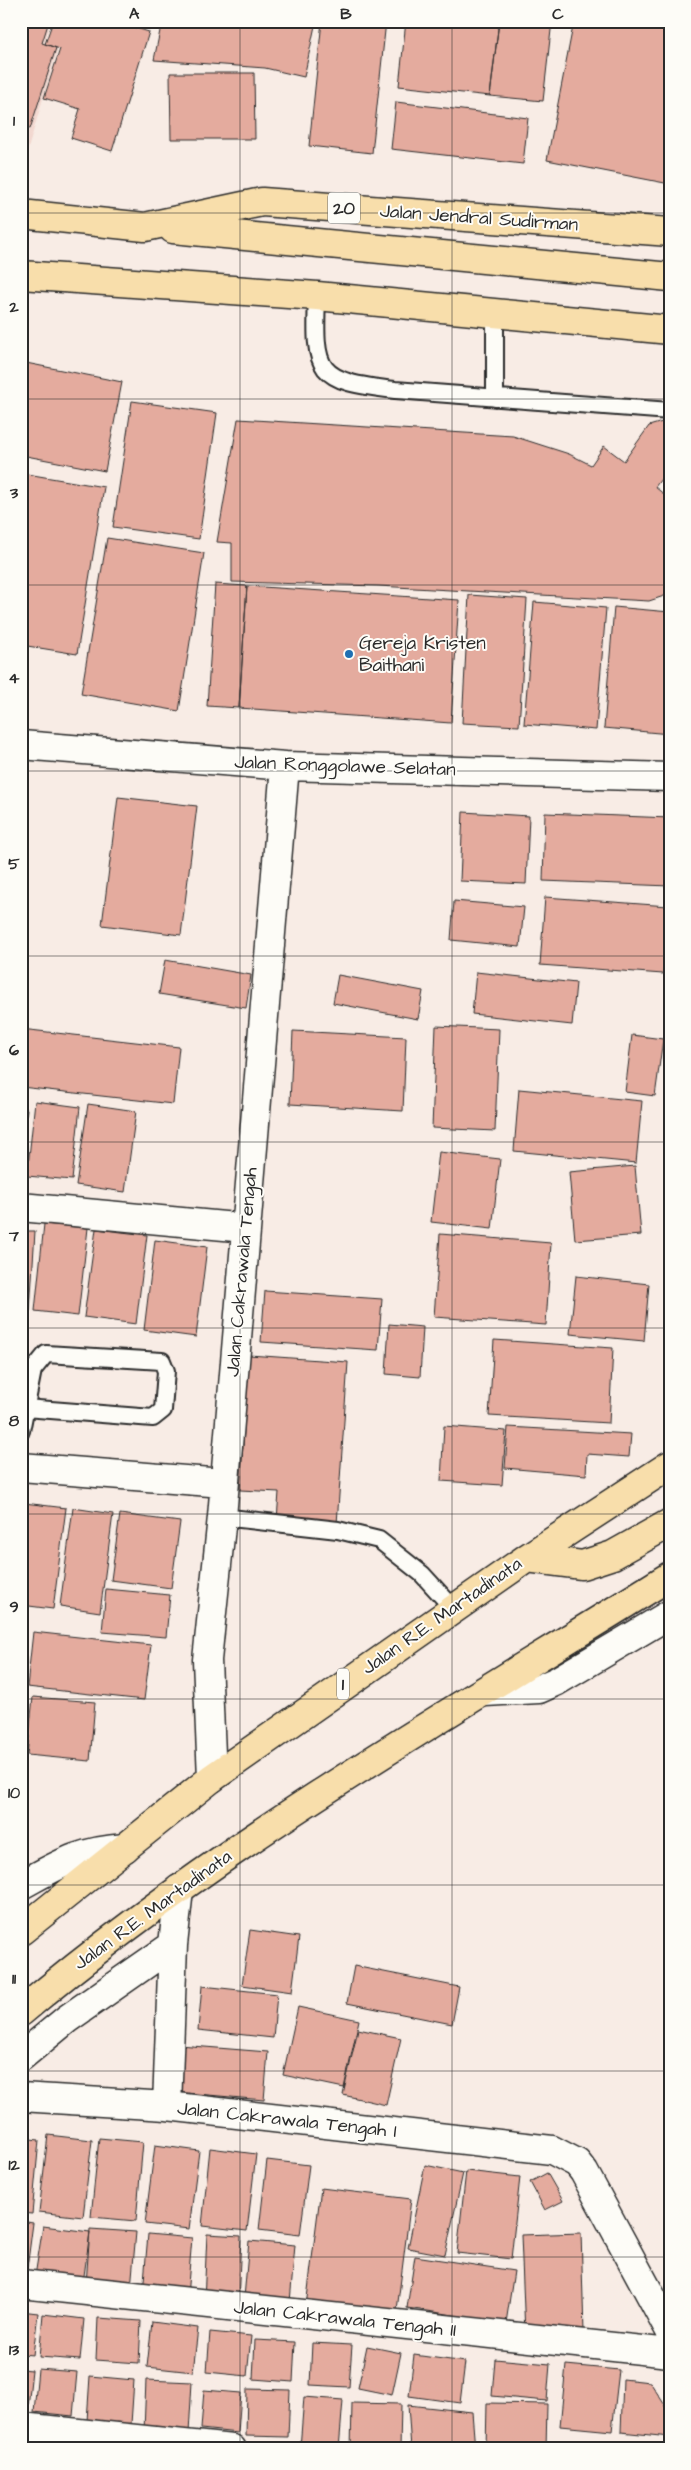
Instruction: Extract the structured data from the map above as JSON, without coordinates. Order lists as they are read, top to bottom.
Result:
{
  "streets": {
    "highway": [
      "20",
      "Jalan Jendral Sudirman",
      "Jalan R.E. Martadinata",
      "1"
    ],
    "street": [
      "Jalan Ronggolawe Selatan",
      "Jalan Cakrawala Tengah",
      "Jalan Cakrawala Tengah I",
      "Jalan Cakrawala Tengah II"
    ]
  },
  "crossings": [
    ["20", "Jalan Jendral Sudirman"],
    ["Jalan Ronggolawe Selatan", "Jalan Cakrawala Tengah"],
    ["Jalan Cakrawala Tengah", "Jalan R.E. Martadinata"]
  ],
  "places": ["Gereja Kristen Baithani"],
  "grid": {
    "columns": ["A", "B", "C"],
    "rows": [
      "1",
      "2",
      "3",
      "4",
      "5",
      "6",
      "7",
      "8",
      "9",
      "10",
      "11",
      "12",
      "13"
    ]
  }
}
